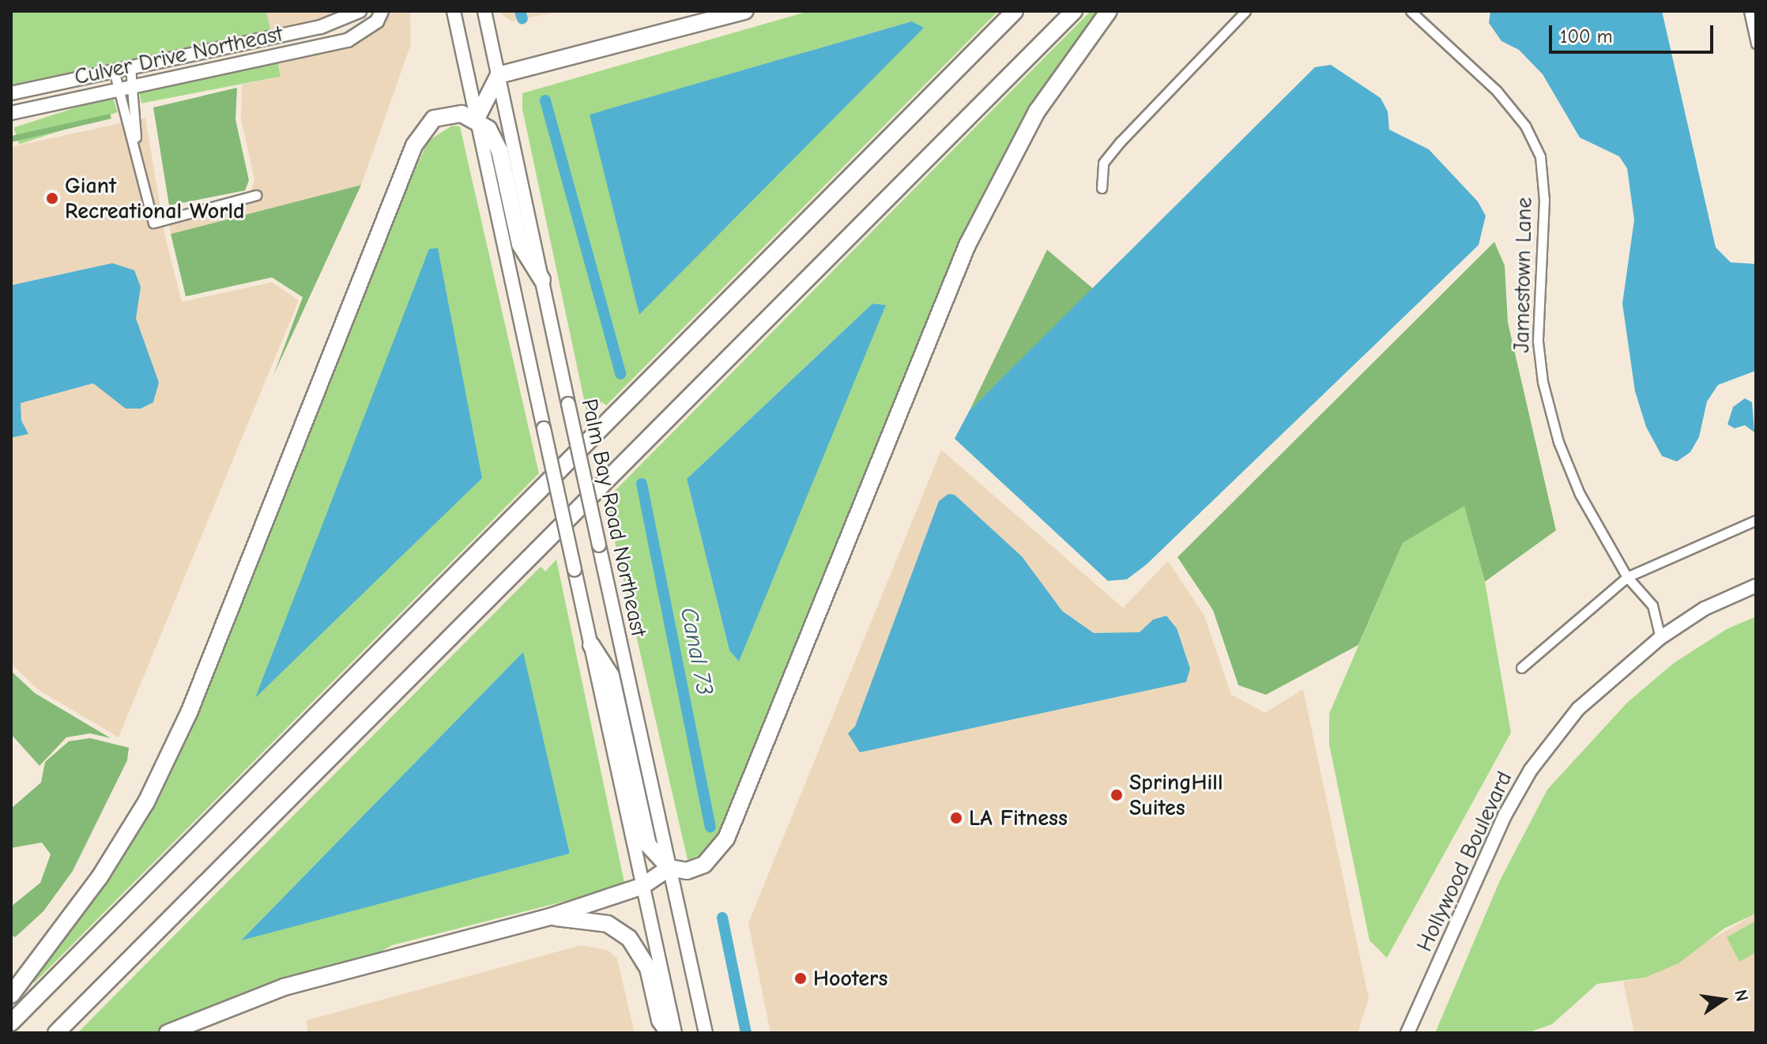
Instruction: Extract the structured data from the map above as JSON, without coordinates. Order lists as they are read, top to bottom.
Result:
{
  "streets": {
    "main road": ["Culver Drive Northeast", "Palm Bay Road Northeast", "Hollywood Boulevard"],
    "street": ["Jamestown Lane"]
  },
  "crossings": [
    ["Jamestown Lane", "Hollywood Boulevard"]
  ],
  "water": ["Canal 73"],
  "places": [
    "Giant Recreational World",
    "SpringHill Suites",
    "LA Fitness",
    "Hooters"
  ],
  "scale_bar": "100 m",
  "north": "right"
}
